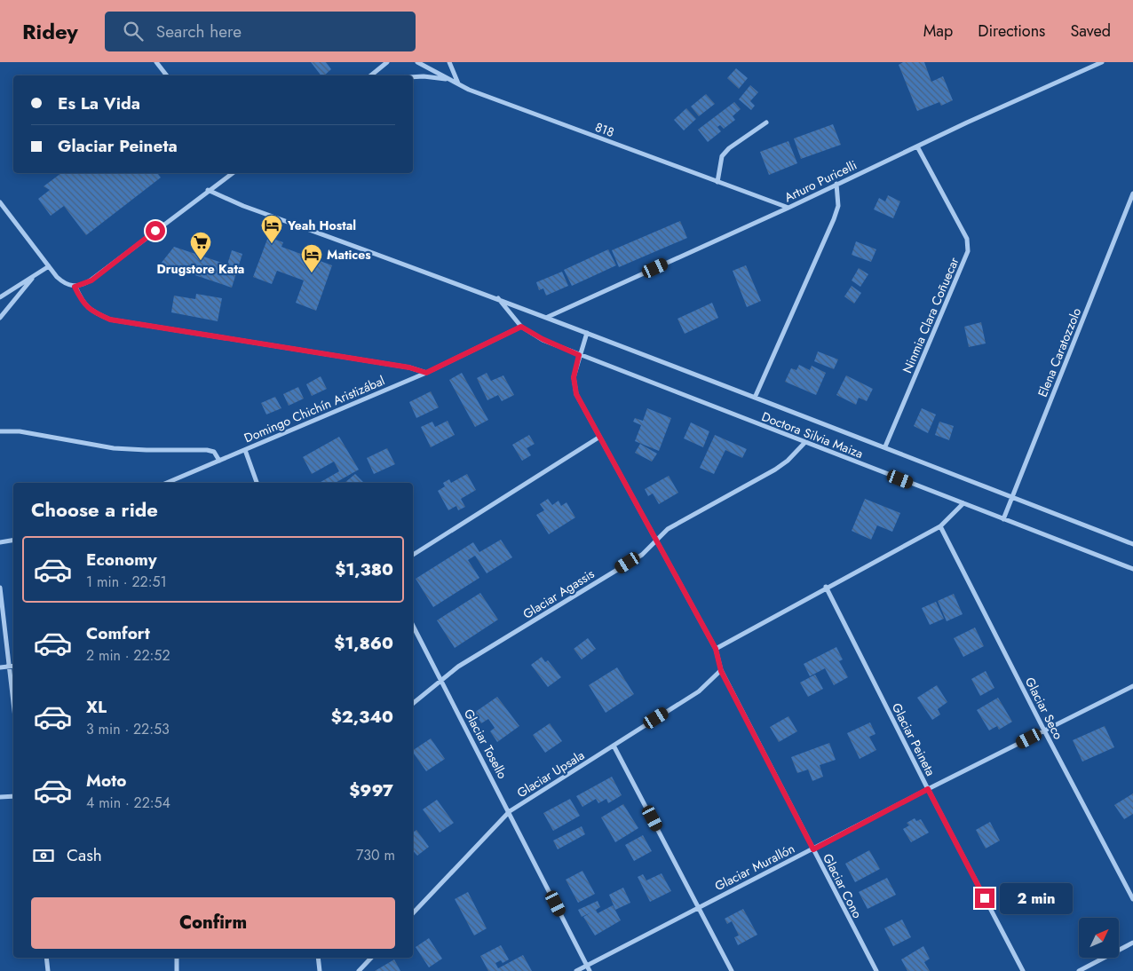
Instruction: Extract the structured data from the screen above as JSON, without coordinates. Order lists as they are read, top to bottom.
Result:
{
  "streets": {
    "street": [
      "818",
      "Arturo Puricelli",
      "Ninmia Clara Coñuecar",
      "Elena Caratozzolo",
      "Domingo Chichín Aristizábal",
      "Doctora Silvia Maiza",
      "Glaciar Agassis",
      "Glaciar Seco",
      "Glaciar Peineta",
      "Glaciar Tosello",
      "Glaciar Upsala",
      "Glaciar Murallón",
      "Glaciar Cono"
    ]
  },
  "crossings": [
    ["818", "Arturo Puricelli"],
    ["Arturo Puricelli", "Ninmia Clara Coñuecar"],
    ["Arturo Puricelli", "Doctora Silvia Maiza"],
    ["Ninmia Clara Coñuecar", "Doctora Silvia Maiza"],
    ["Elena Caratozzolo", "Doctora Silvia Maiza"],
    ["Domingo Chichín Aristizábal", "Doctora Silvia Maiza"],
    ["Doctora Silvia Maiza", "Glaciar Agassis"],
    ["Doctora Silvia Maiza", "Glaciar Cono"],
    ["Glaciar Agassis", "Glaciar Tosello"],
    ["Glaciar Agassis", "Glaciar Cono"],
    ["Glaciar Seco", "Glaciar Murallón"],
    ["Glaciar Peineta", "Glaciar Murallón"],
    ["Glaciar Tosello", "Glaciar Upsala"],
    ["Glaciar Tosello", "Glaciar Murallón"],
    ["Glaciar Upsala", "Glaciar Cono"],
    ["Glaciar Murallón", "Glaciar Cono"]
  ],
  "places": {
    "hotel": ["Yeah Hostal", "Matices"],
    "supermarket": ["Drugstore Kata"]
  },
  "north": "top right",
  "page": {
    "header": "Ridey",
    "search": "Search here",
    "nav": ["Map", "Directions", "Saved"],
    "banner": ["Es La Vida", "Glaciar Peineta"],
    "heading": "Choose a ride",
    "list": [
      {
        "name": "Economy",
        "note": "1 min · 22:51",
        "value": "$1,380"
      },
      {
        "name": "Comfort",
        "note": "2 min · 22:52",
        "value": "$1,860"
      },
      {
        "name": "XL",
        "note": "3 min · 22:53",
        "value": "$2,340"
      },
      {
        "name": "Moto",
        "note": "4 min · 22:54",
        "value": "$997"
      }
    ],
    "pay": ["Cash", "730 m"],
    "bubble": "2 min",
    "buttons": "Confirm"
  }
}
